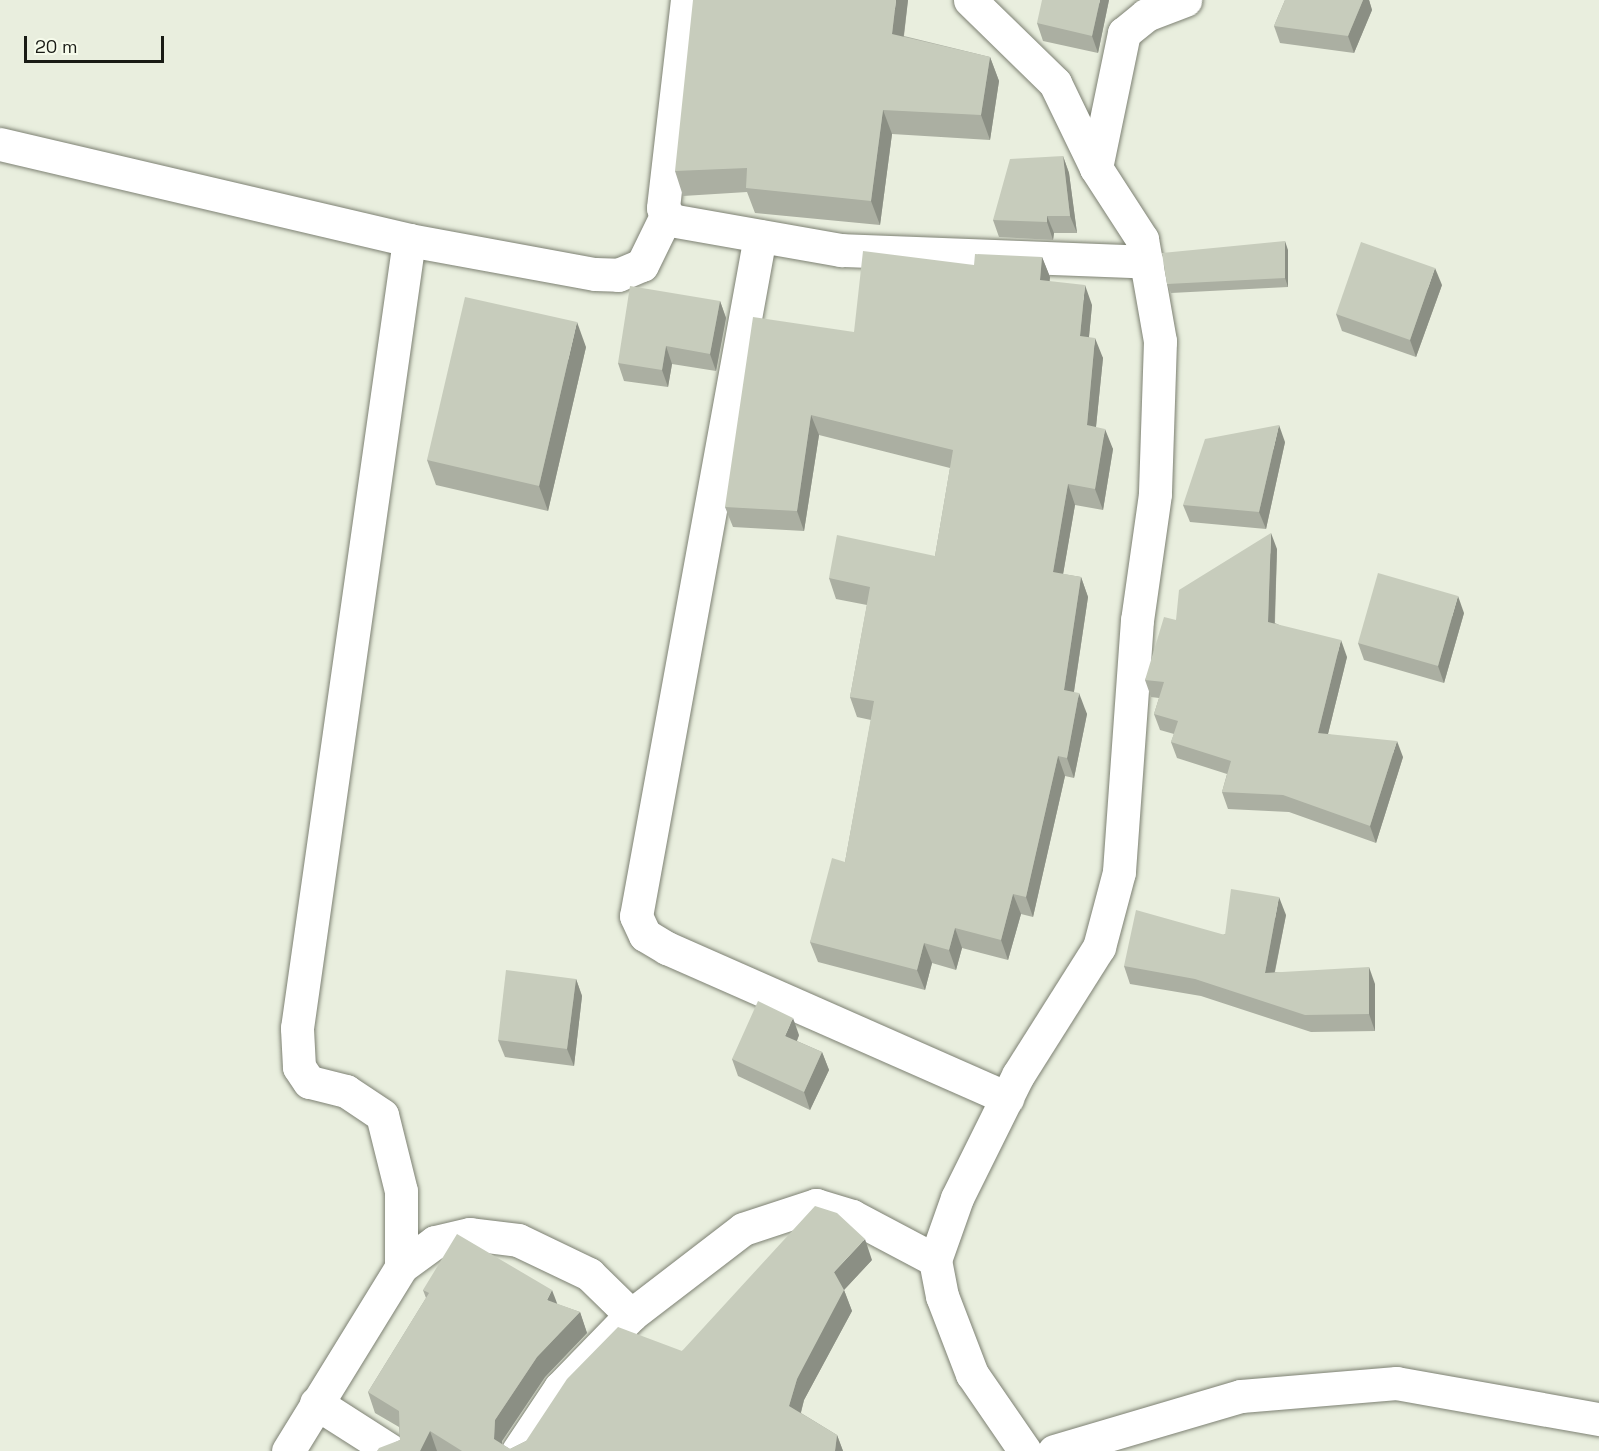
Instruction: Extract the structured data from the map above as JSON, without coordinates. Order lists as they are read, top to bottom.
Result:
{
  "scale_bar": "20 m"
}
